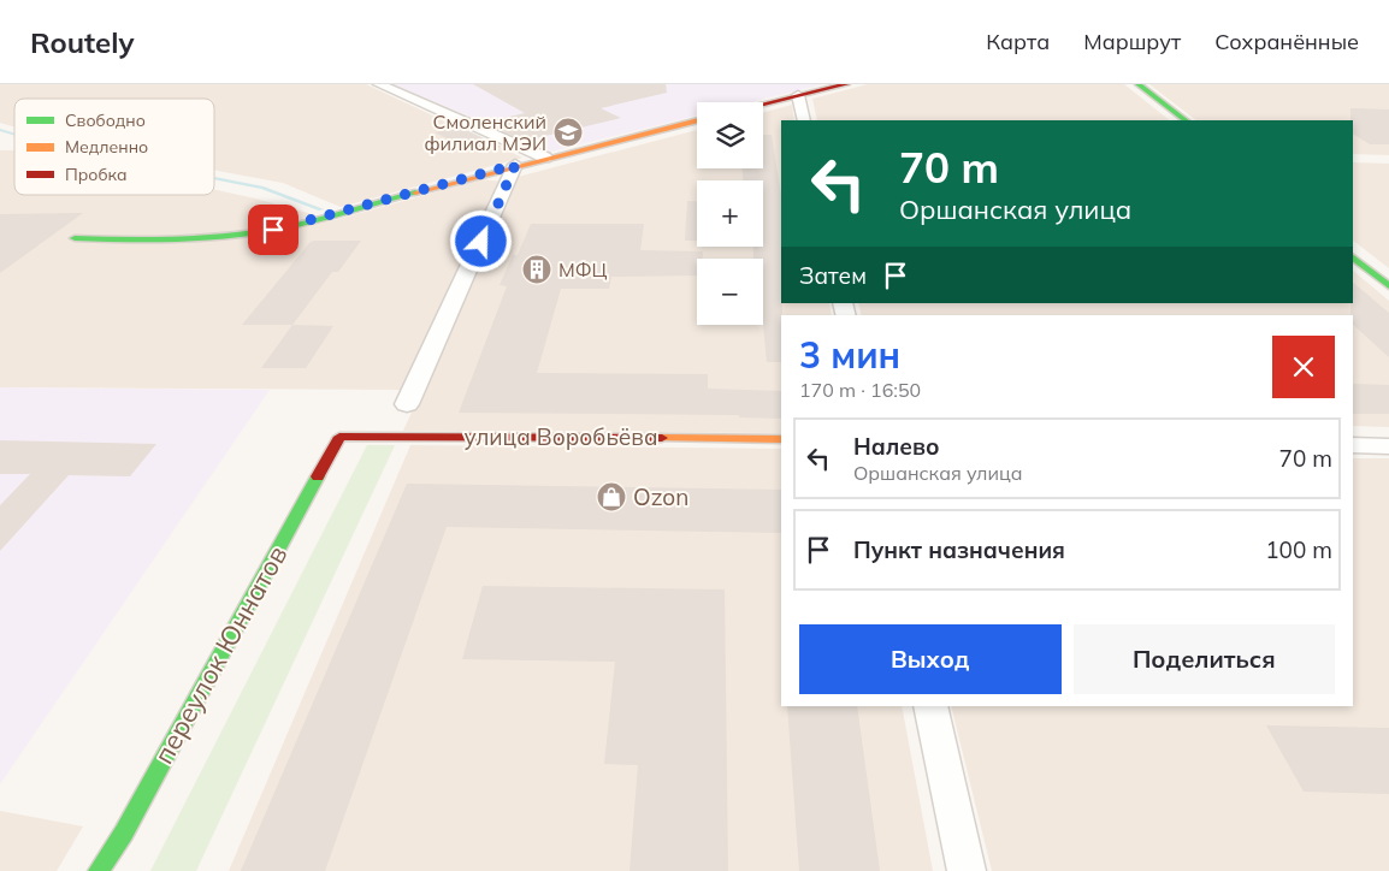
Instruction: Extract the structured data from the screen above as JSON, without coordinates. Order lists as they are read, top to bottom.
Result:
{
  "streets": {
    "street": ["улица Воробьёва", "переулок Юннатов"]
  },
  "crossings": [
    ["улица Воробьёва", "переулок Юннатов"]
  ],
  "places": {
    "school or university": ["Смоленский филиал МЭИ"],
    "building": ["МФЦ"],
    "shop": ["Ozon"]
  },
  "legend": ["Свободно", "Медленно", "Пробка"],
  "page": {
    "header": "Routely",
    "nav": ["Карта", "Маршрут", "Сохранённые"],
    "map_buttons": ["+", "−"],
    "turn": ["70 m", "Оршанская улица"],
    "then": "Затем",
    "heading": ["3 мин", "170 m · 16:50"],
    "list": [
      {
        "name": "Налево",
        "note": "Оршанская улица",
        "value": "70 m"
      },
      {
        "name": "Пункт назначения",
        "value": "100 m"
      }
    ],
    "buttons": ["Выход", "Поделиться"]
  }
}
